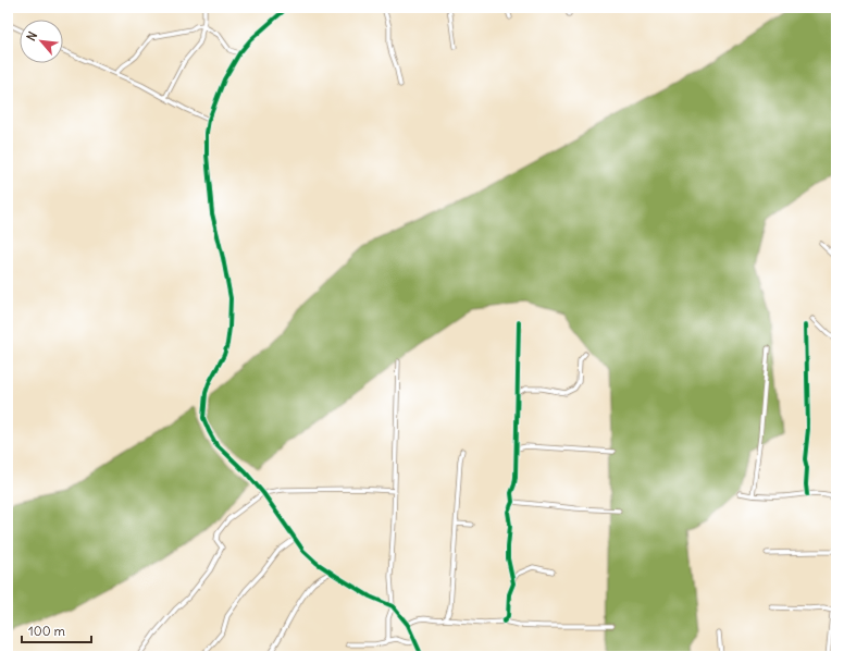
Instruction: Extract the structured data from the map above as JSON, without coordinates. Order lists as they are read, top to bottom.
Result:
{
  "scale_bar": "100 m",
  "north": "top left"
}
